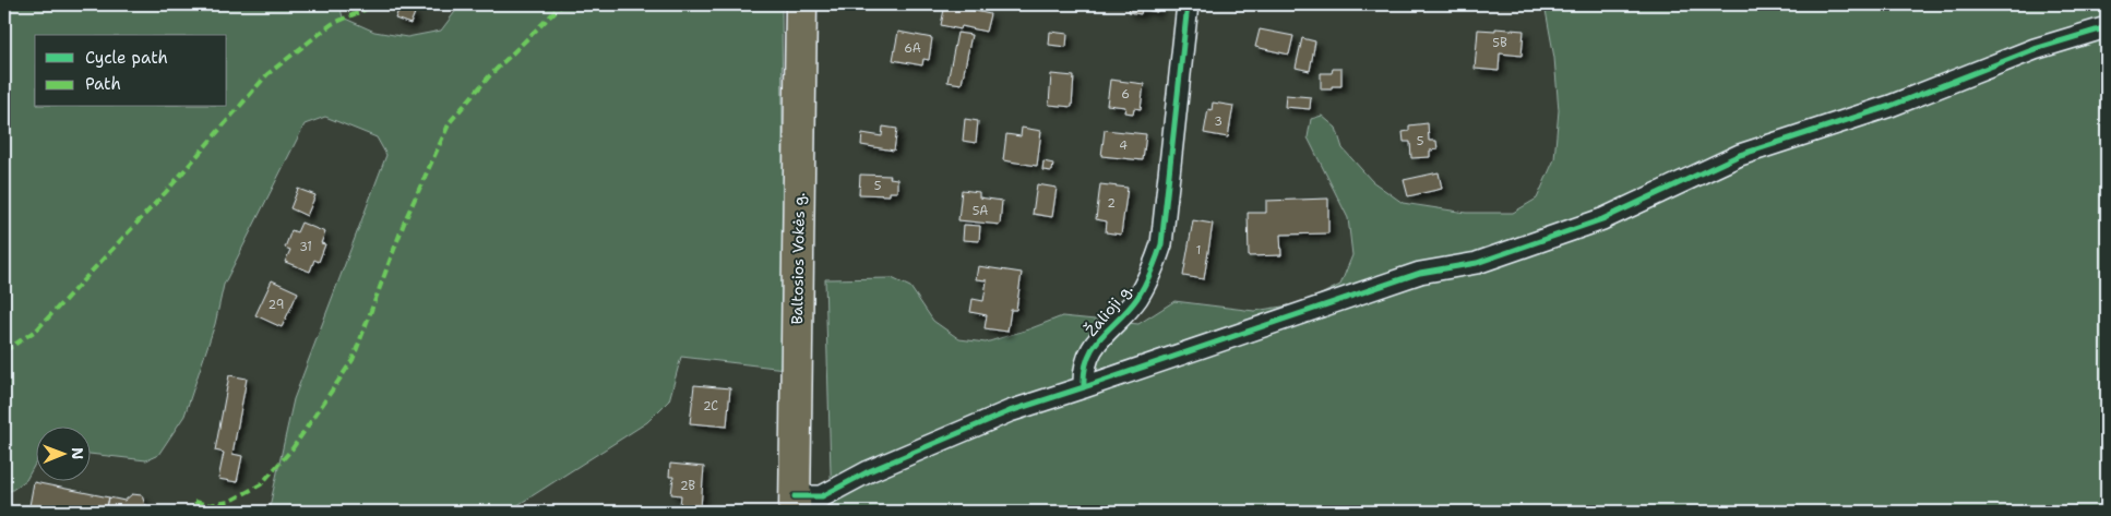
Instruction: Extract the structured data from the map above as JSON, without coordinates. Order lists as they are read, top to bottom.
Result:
{
  "streets": {
    "main road": ["Baltosios Vokės g."],
    "street": ["Žalioji g."]
  },
  "house_numbers": [
    "5B",
    "6A",
    "6",
    "3",
    "5",
    "4",
    "5",
    "2",
    "5A",
    "31",
    "1",
    "29",
    "2C",
    "2B"
  ],
  "legend": ["Cycle path", "Path"],
  "north": "right"
}
